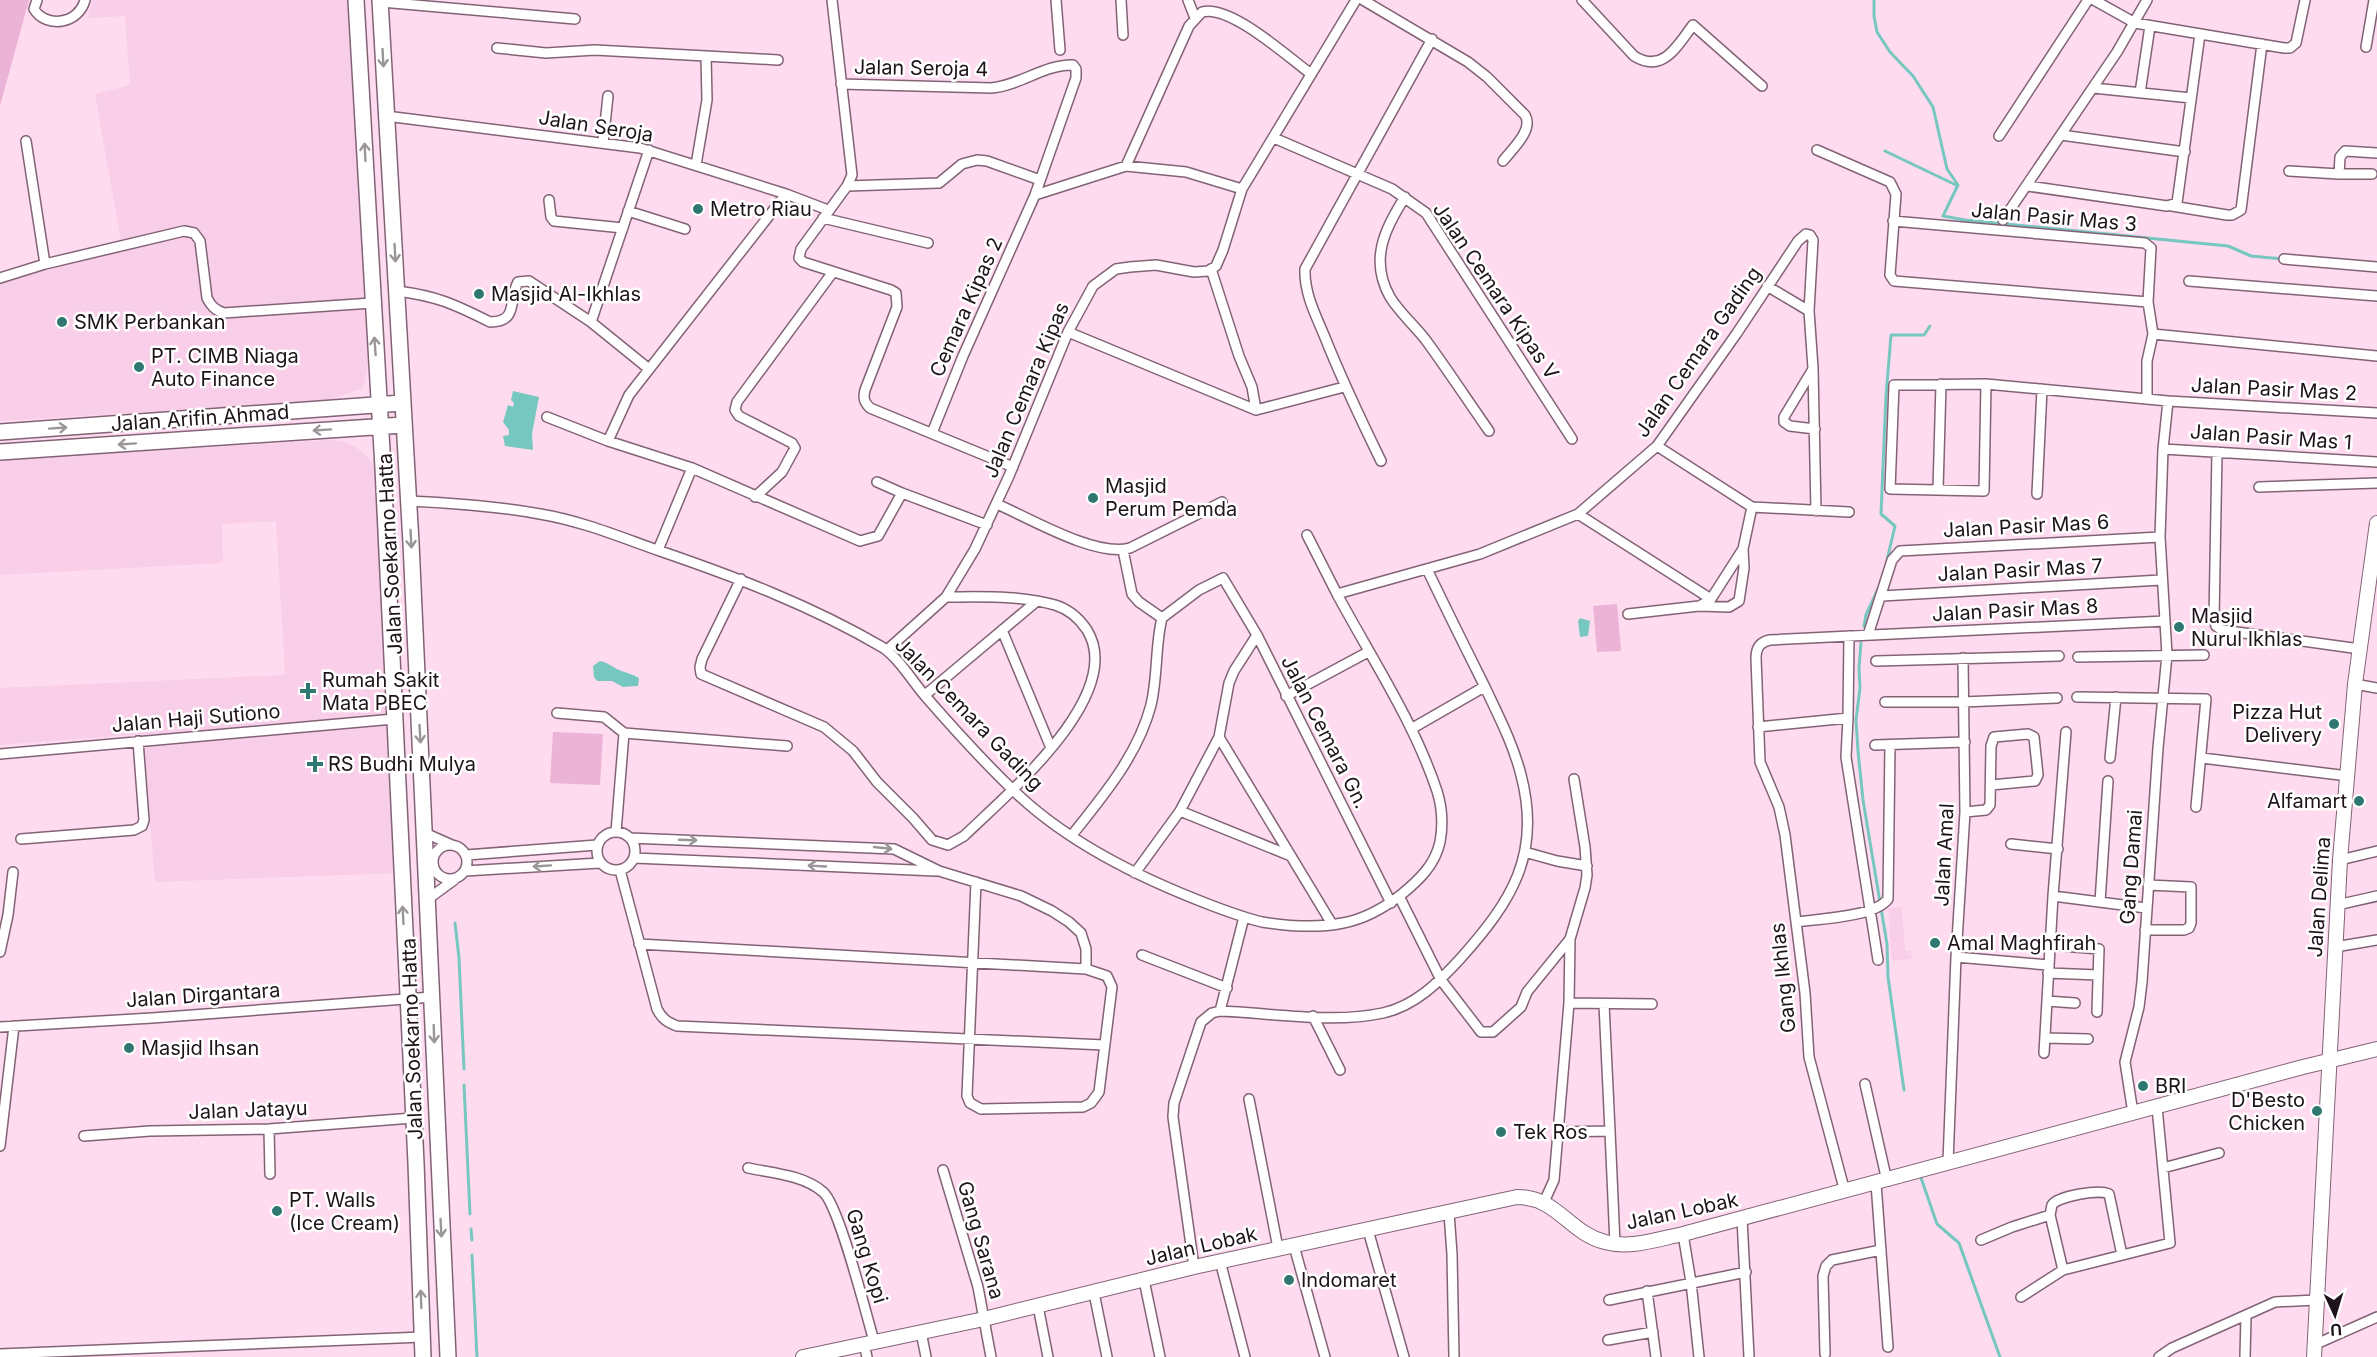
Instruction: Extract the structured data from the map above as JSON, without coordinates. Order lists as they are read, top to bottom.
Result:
{
  "streets": {
    "main road": [
      "Jalan Arifin Ahmad",
      "Jalan Soekarno Hatta",
      "Jalan Delima",
      "Jalan Lobak"
    ],
    "street": [
      "Jalan Seroja 4",
      "Jalan Seroja",
      "Jalan Pasir Mas 3",
      "Jalan Cemara Kipas V",
      "Cemara Kipas 2",
      "Jalan Cemara Gading",
      "Jalan Pasir Mas 2",
      "Jalan Cemara Kipas",
      "Jalan Pasir Mas 1",
      "Jalan Pasir Mas 6",
      "Jalan Pasir Mas 7",
      "Jalan Pasir Mas 8",
      "Jalan Haji Sutiono",
      "Jalan Cemara Gn.",
      "Jalan Amal",
      "Gang Damai",
      "Gang Ikhlas",
      "Jalan Dirgantara",
      "Jalan Jatayu",
      "Gang Sarana",
      "Gang Kopi"
    ]
  },
  "crossings": [
    ["Jalan Seroja 4", "Cemara Kipas 2"],
    ["Jalan Seroja", "Jalan Soekarno Hatta"],
    ["Jalan Cemara Gading", "Jalan Cemara Kipas"],
    ["Jalan Cemara Gading", "Jalan Soekarno Hatta"],
    ["Jalan Cemara Gading", "Jalan Cemara Gn."],
    ["Jalan Pasir Mas 2", "Gang Damai"],
    ["Jalan Arifin Ahmad", "Jalan Soekarno Hatta"],
    ["Jalan Pasir Mas 1", "Gang Damai"],
    ["Jalan Pasir Mas 6", "Jalan Pasir Mas 7"],
    ["Jalan Pasir Mas 6", "Gang Damai"],
    ["Jalan Soekarno Hatta", "Jalan Haji Sutiono"],
    ["Jalan Soekarno Hatta", "Jalan Dirgantara"],
    ["Jalan Soekarno Hatta", "Jalan Jatayu"],
    ["Jalan Pasir Mas 7", "Gang Damai"],
    ["Jalan Pasir Mas 8", "Gang Damai"],
    ["Jalan Pasir Mas 8", "Gang Ikhlas"],
    ["Jalan Amal", "Jalan Lobak"],
    ["Gang Damai", "Jalan Lobak"],
    ["Jalan Delima", "Jalan Lobak"],
    ["Gang Ikhlas", "Jalan Lobak"],
    ["Jalan Lobak", "Gang Sarana"],
    ["Jalan Lobak", "Gang Kopi"]
  ],
  "places": {
    "other": [
      "Metro Riau",
      "Masjid Al-Ikhlas",
      "SMK Perbankan",
      "PT. CIMB Niaga Auto Finance",
      "Masjid Perum Pemda",
      "Masjid Nurul Ikhlas",
      "Pizza Hut Delivery",
      "Alfamart",
      "Amal Maghfirah",
      "Masjid Ihsan",
      "BRI",
      "D'Besto Chicken",
      "Tek Ros",
      "PT. Walls (Ice Cream)",
      "Indomaret"
    ],
    "health": ["Rumah Sakit Mata PBEC", "RS Budhi Mulya"]
  },
  "north": "bottom"
}
